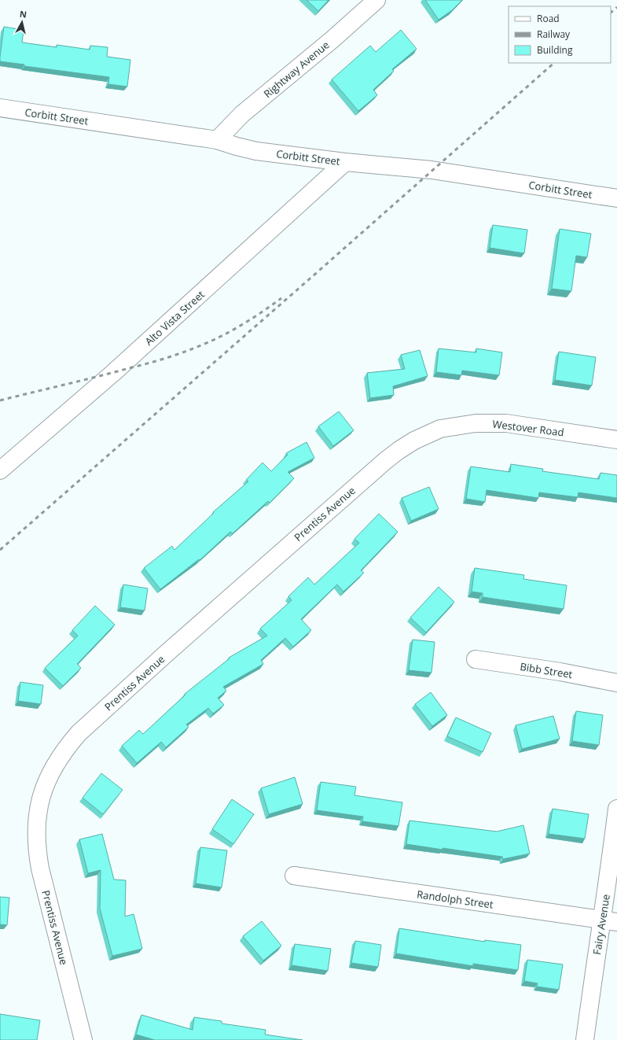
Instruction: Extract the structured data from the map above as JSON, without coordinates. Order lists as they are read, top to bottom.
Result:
{
  "streets": {
    "street": [
      "Rightway Avenue",
      "Corbitt Street",
      "Alto Vista Street",
      "Westover Road",
      "Prentiss Avenue",
      "Bibb Street",
      "Randolph Street",
      "Fairy Avenue"
    ]
  },
  "crossings": [
    ["Rightway Avenue", "Corbitt Street"],
    ["Corbitt Street", "Alto Vista Street"],
    ["Westover Road", "Prentiss Avenue"],
    ["Randolph Street", "Fairy Avenue"]
  ],
  "legend": ["Road", "Railway", "Building"],
  "north": "top"
}
